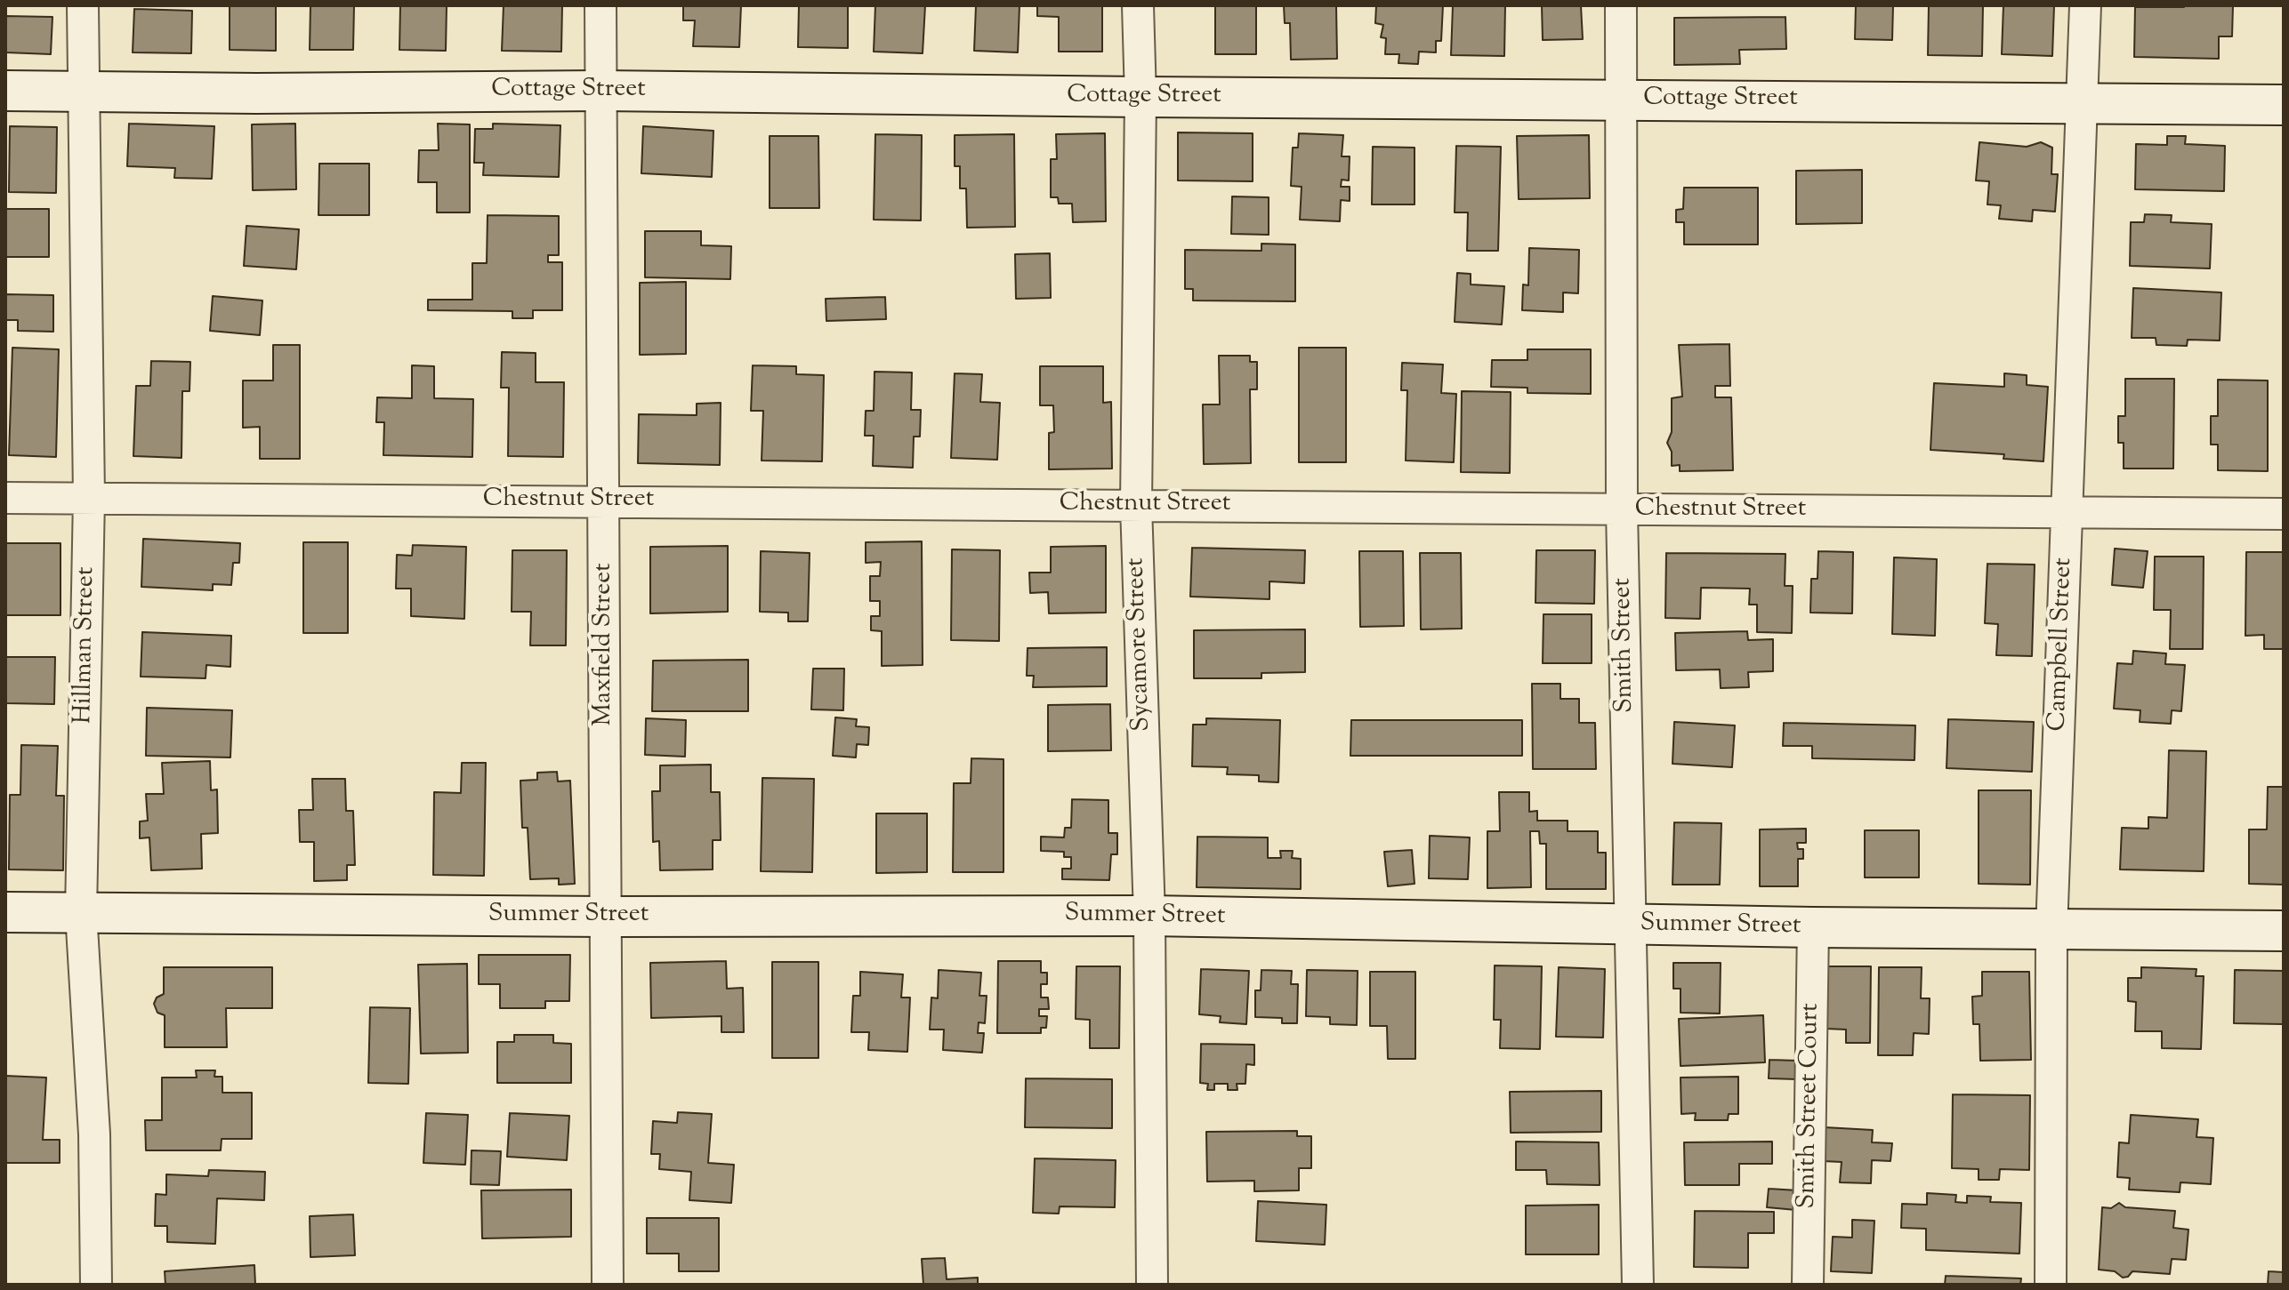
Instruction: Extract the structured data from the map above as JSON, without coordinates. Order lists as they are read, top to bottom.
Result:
{
  "streets": {
    "main road": ["Cottage Street", "Summer Street"],
    "street": [
      "Chestnut Street",
      "Maxfield Street",
      "Sycamore Street",
      "Campbell Street",
      "Hillman Street",
      "Smith Street",
      "Smith Street Court"
    ]
  },
  "crossings": [
    ["Cottage Street", "Maxfield Street"],
    ["Cottage Street", "Sycamore Street"],
    ["Cottage Street", "Campbell Street"],
    ["Cottage Street", "Hillman Street"],
    ["Cottage Street", "Smith Street"],
    ["Chestnut Street", "Maxfield Street"],
    ["Chestnut Street", "Sycamore Street"],
    ["Chestnut Street", "Campbell Street"],
    ["Chestnut Street", "Hillman Street"],
    ["Chestnut Street", "Smith Street"],
    ["Maxfield Street", "Summer Street"],
    ["Sycamore Street", "Summer Street"],
    ["Campbell Street", "Summer Street"],
    ["Hillman Street", "Summer Street"],
    ["Smith Street", "Summer Street"],
    ["Summer Street", "Smith Street Court"]
  ]
}
